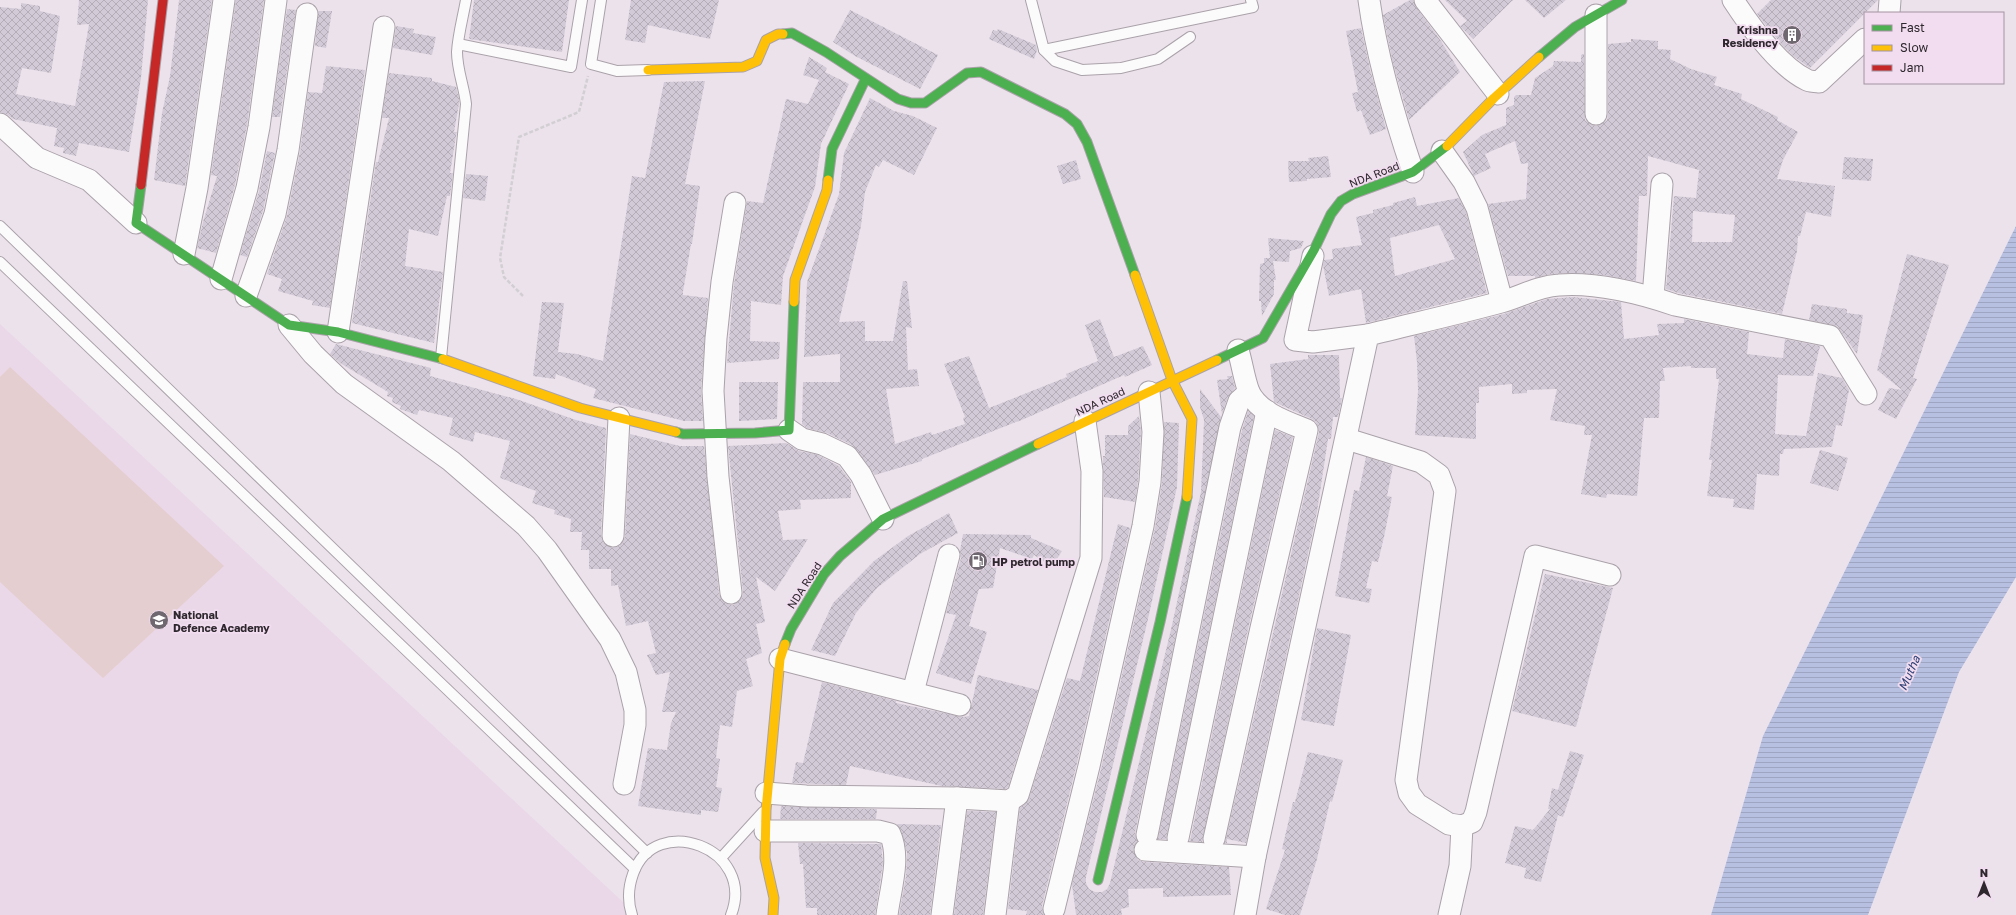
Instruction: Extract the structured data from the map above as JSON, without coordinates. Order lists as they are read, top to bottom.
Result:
{
  "streets": {
    "street": ["NDA Road"]
  },
  "water": ["Mutha"],
  "places": {
    "building": ["Krishna Residency"],
    "fuel station": ["HP petrol pump"],
    "school or university": ["National Defence Academy"]
  },
  "legend": ["Fast", "Slow", "Jam"],
  "north": "top"
}
